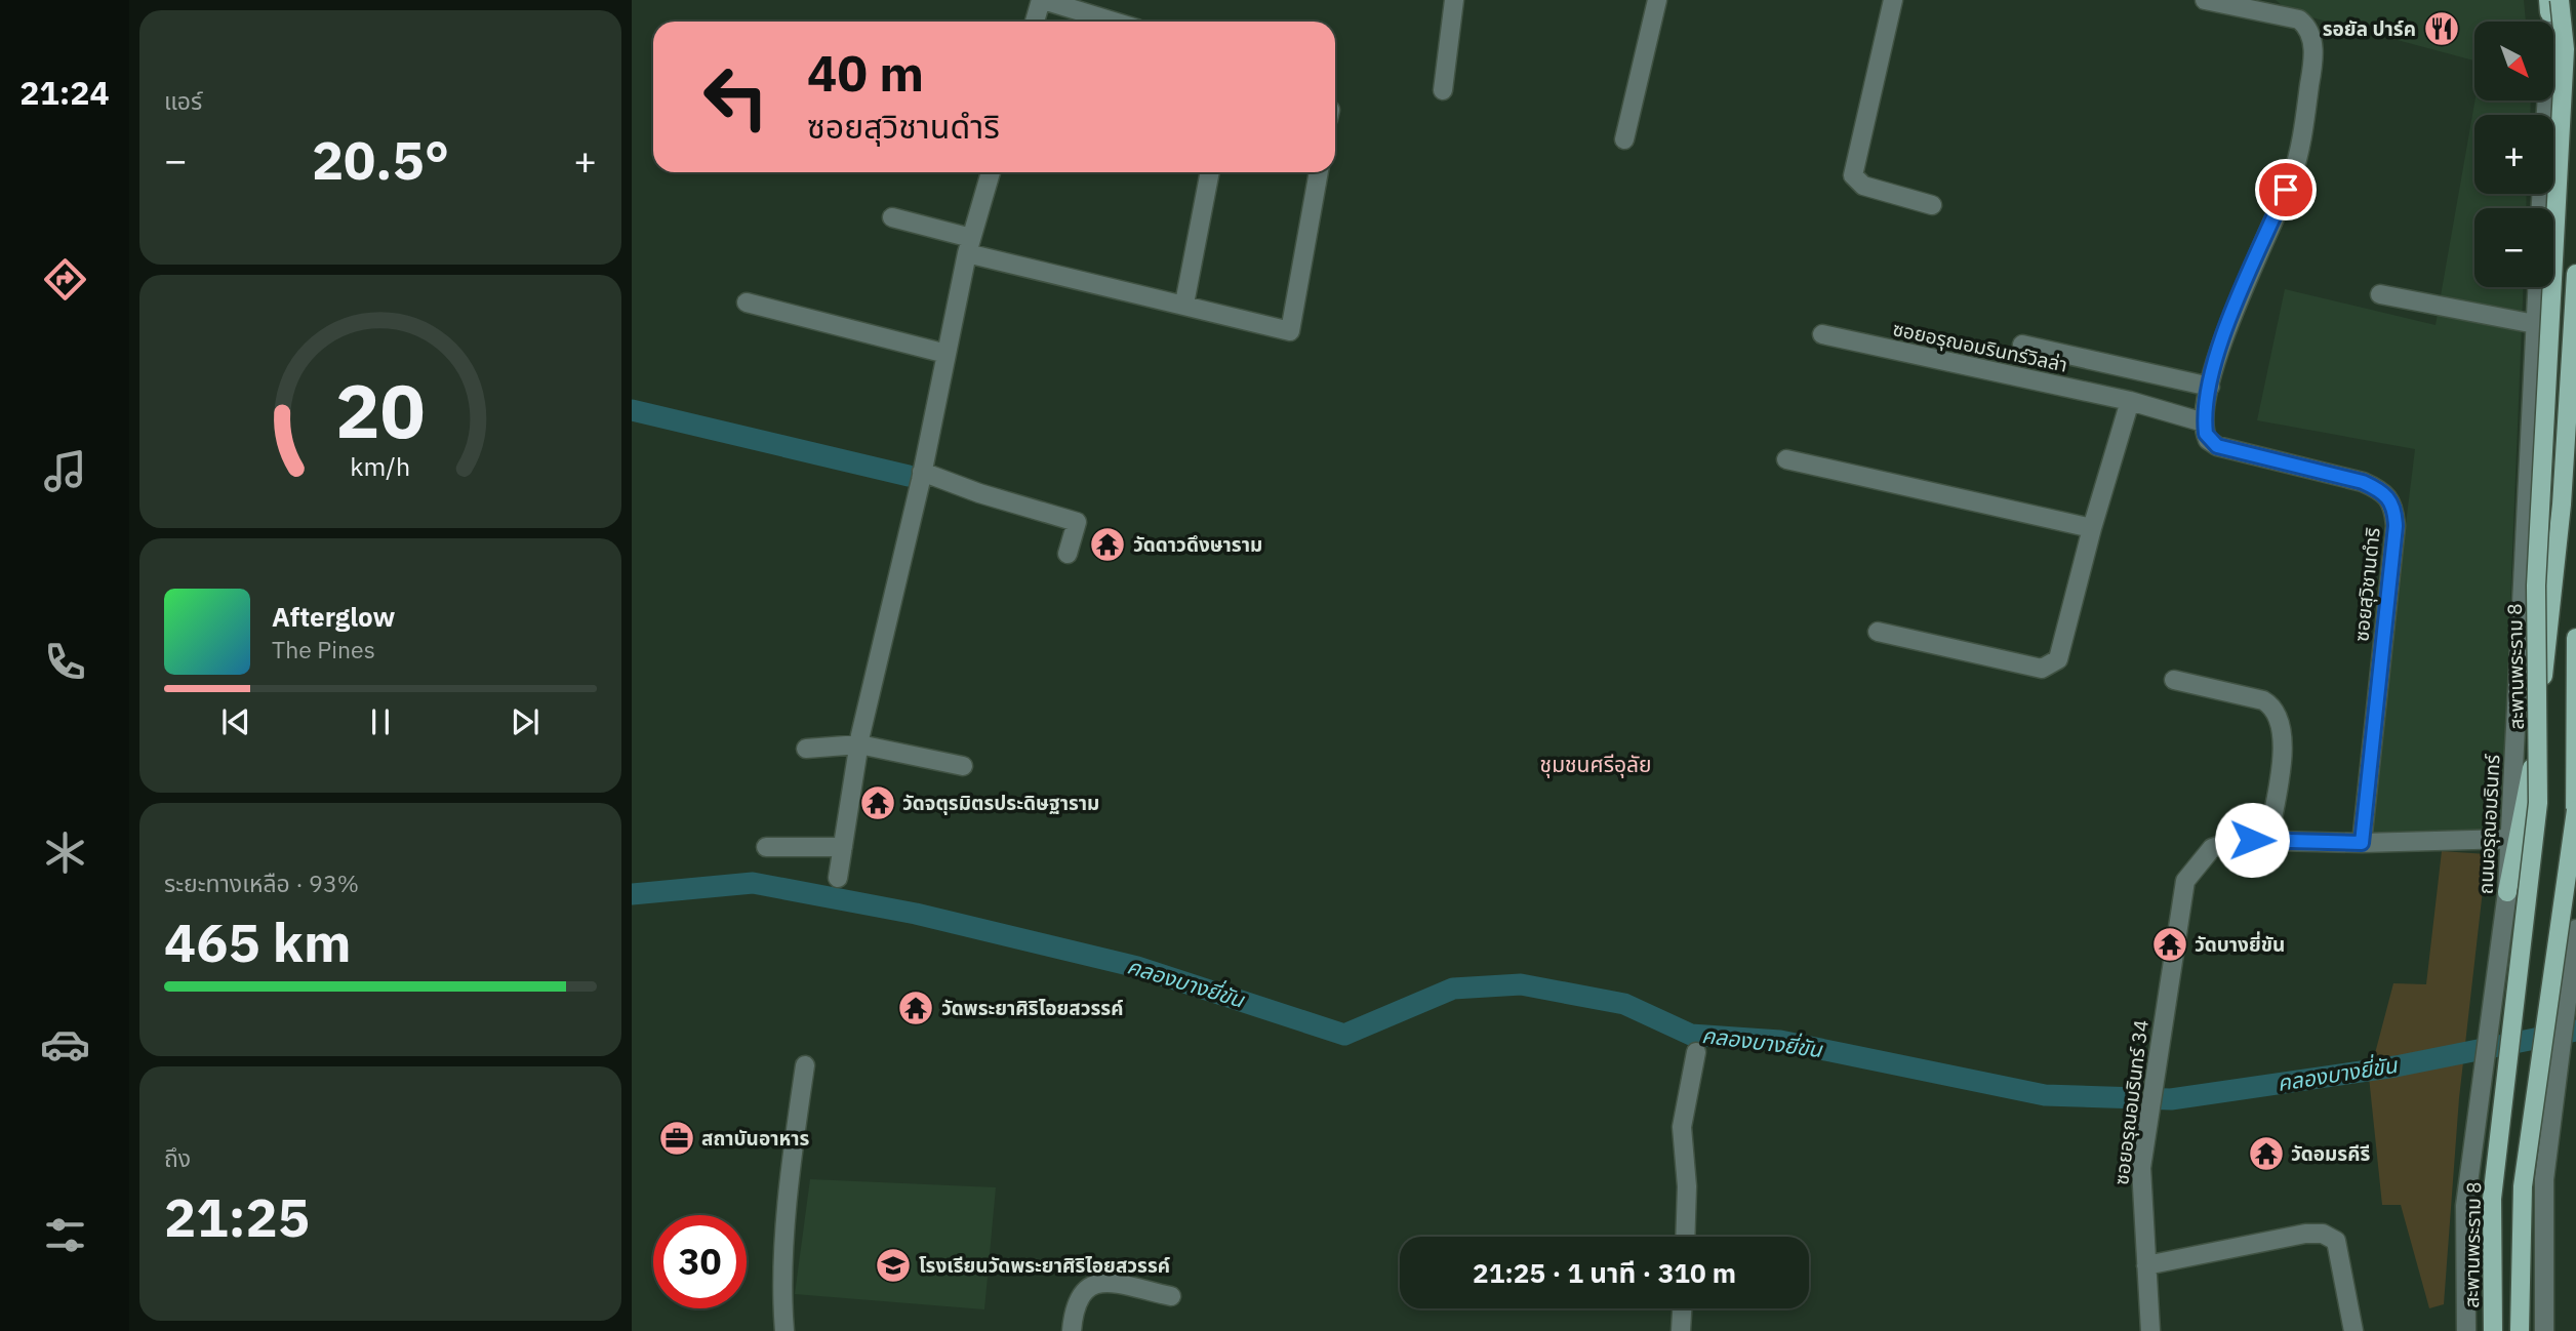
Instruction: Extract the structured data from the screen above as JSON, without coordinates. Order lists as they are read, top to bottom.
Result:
{
  "streets": {
    "main road": ["สะพานพระราม 8"],
    "street": [
      "ซอยอรุณอมรินทร์วิลล่า",
      "ซอยสุวิชานดำริ",
      "ถนนอรุณอมรินทร์",
      "ซอยอรุณอมรินทร์ 34"
    ]
  },
  "crossings": [
    ["ซอยอรุณอมรินทร์วิลล่า", "ซอยสุวิชานดำริ"]
  ],
  "districts": ["ชุมชนศรีอุลัย"],
  "water": ["คลองบางยี่ขัน"],
  "places": {
    "restaurant": ["รอยัล ปาร์ค"],
    "temple": [
      "วัดดาวดึงษาราม",
      "วัดจตุรมิตรประดิษฐาราม",
      "วัดบางยี่ขัน",
      "วัดพระยาศิริไอยสวรรค์",
      "วัดอมรคีรี"
    ],
    "office": ["สถาบันอาหาร"],
    "school or university": ["โรงเรียนวัดพระยาศิริไอยสวรรค์"]
  },
  "north": "bottom right",
  "page": {
    "tabs": "21:24",
    "tile": [
      "แอร์",
      ["ระยะทางเหลือ · 93%", "465 km"],
      ["ถึง", "21:25"]
    ],
    "map_buttons": ["+", "−"],
    "turn": ["40 m", "ซอยสุวิชานดำริ"],
    "heat": ["−", "20.5°", "+"],
    "song": ["Afterglow", "The Pines"],
    "limit": "30",
    "trip": "21:25 · 1 นาที · 310 m",
    "gauge": ["20", "km/h"]
  }
}
